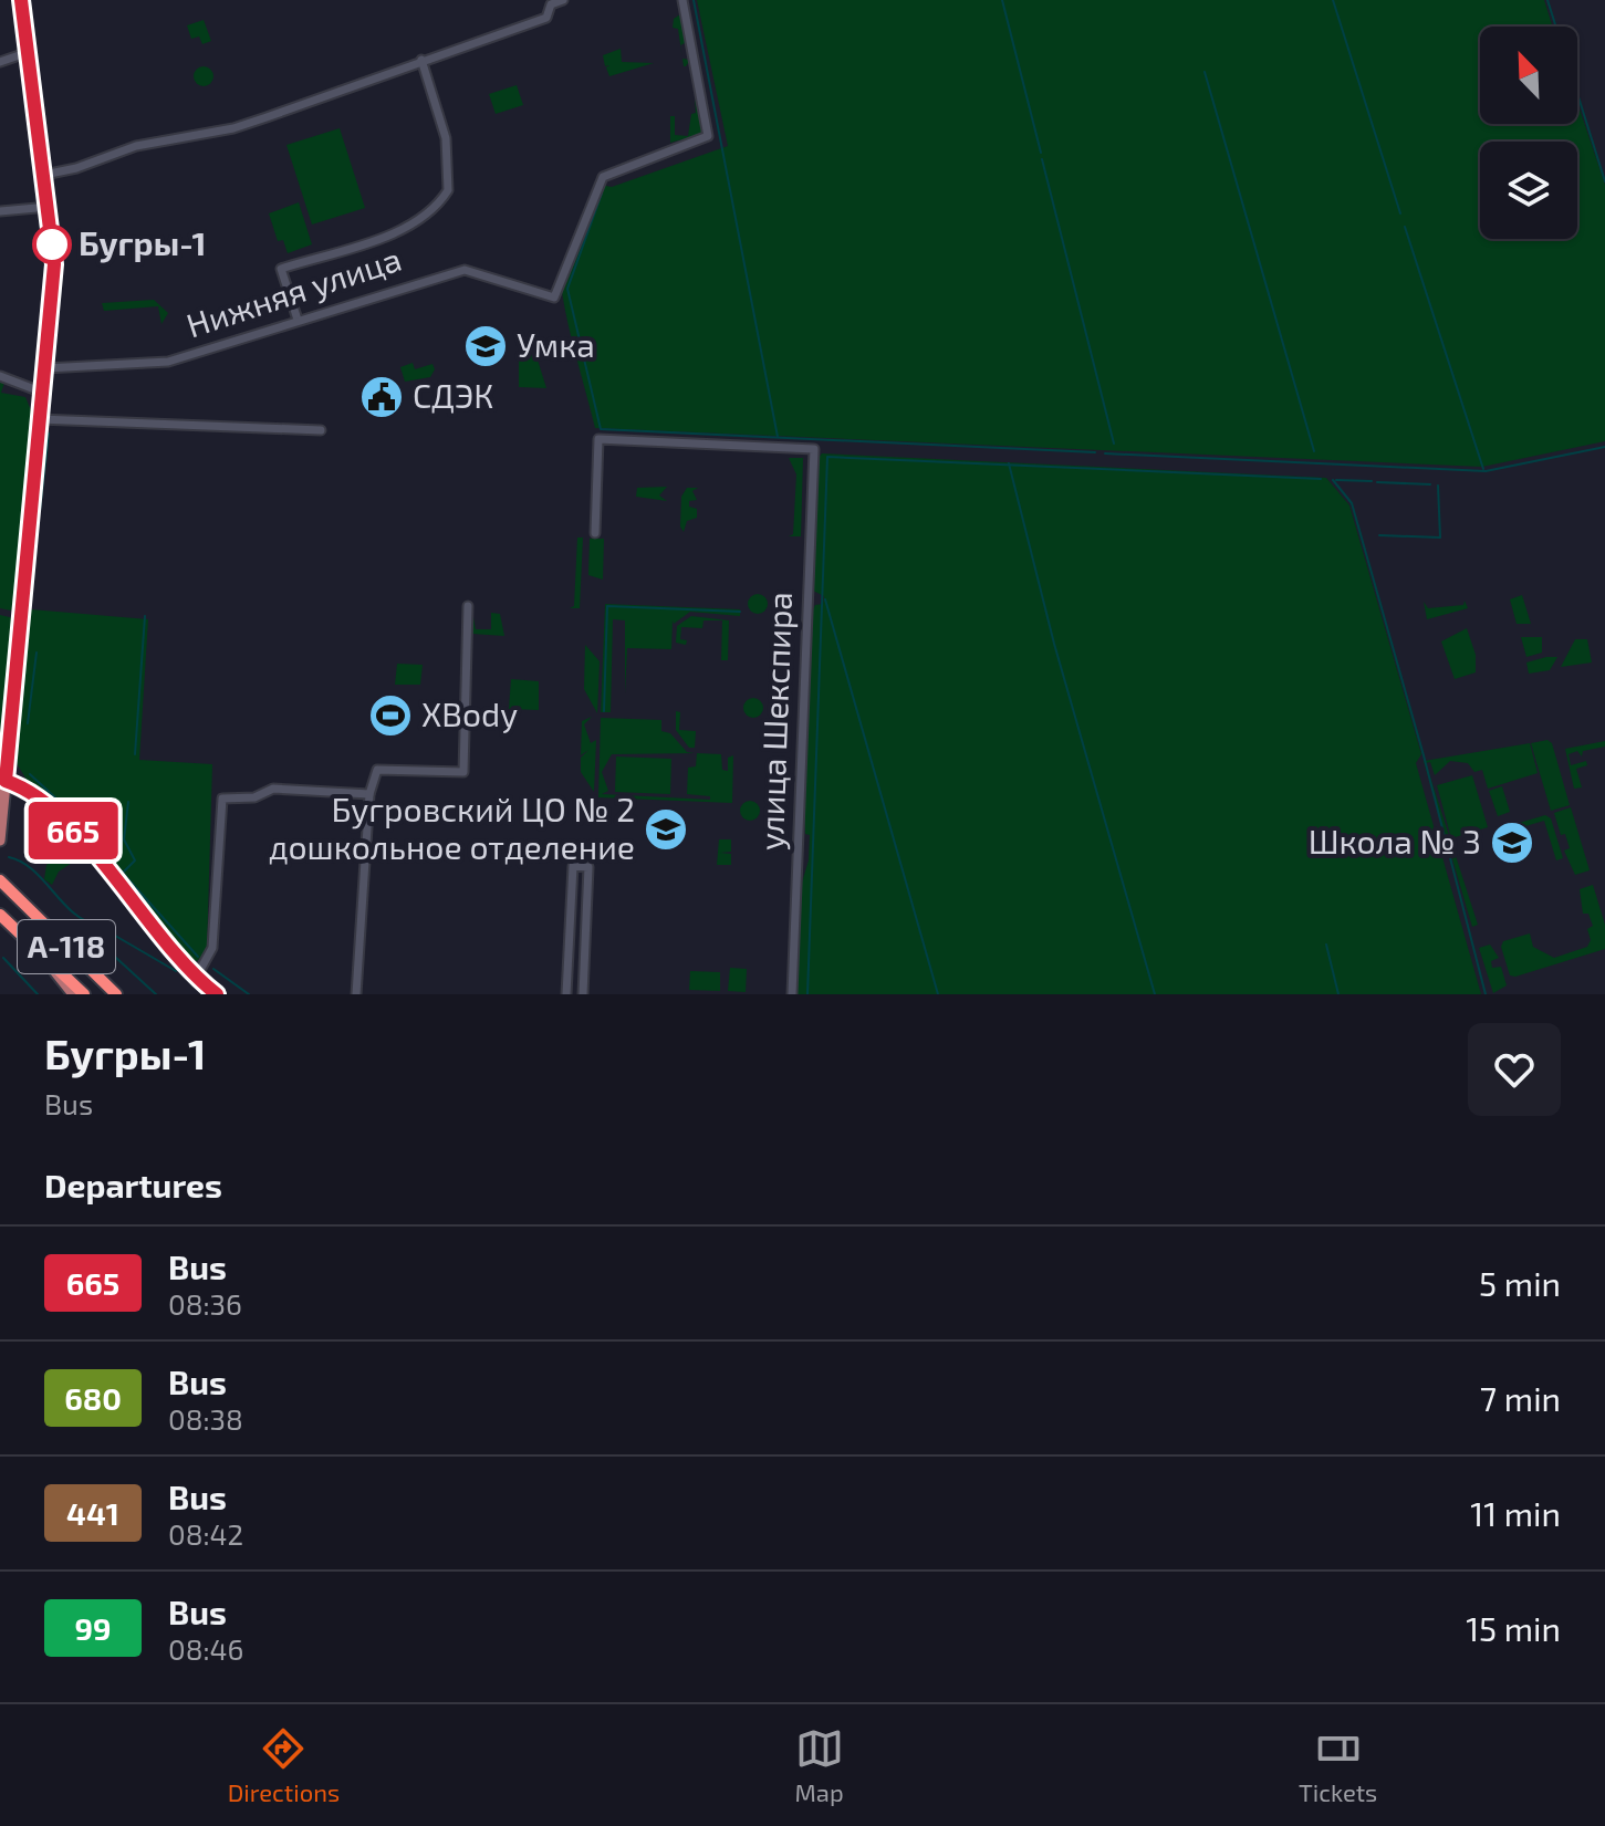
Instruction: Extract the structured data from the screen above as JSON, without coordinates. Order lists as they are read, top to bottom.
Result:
{
  "streets": {
    "highway": ["А-118"],
    "street": ["Нижняя улица", "улица Шекспира"]
  },
  "places": {
    "other": ["Бугры-1"],
    "school or university": ["Умка", "Бугровский ЦО № 2 дошкольное отделение", "Школа № 3"],
    "public building": ["СДЭК"],
    "sports": ["XBody"]
  },
  "lines": ["bus line 665"],
  "north": "top left",
  "page": {
    "on_map": "665",
    "heading": [
      ["Бугры-1", "Bus"],
      "Departures"
    ],
    "list": [
      {
        "mark": "665",
        "name": "Bus",
        "note": "08:36",
        "value": "5 min"
      },
      {
        "mark": "680",
        "name": "Bus",
        "note": "08:38",
        "value": "7 min"
      },
      {
        "mark": "441",
        "name": "Bus",
        "note": "08:42",
        "value": "11 min"
      },
      {
        "mark": "99",
        "name": "Bus",
        "note": "08:46",
        "value": "15 min"
      }
    ],
    "tabs": ["Directions", "Map", "Tickets"]
  }
}
